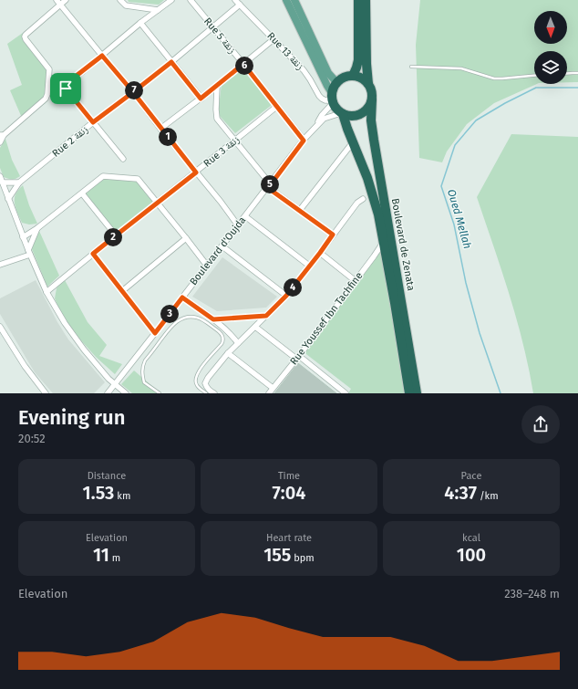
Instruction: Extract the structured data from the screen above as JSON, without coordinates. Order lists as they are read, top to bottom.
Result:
{
  "streets": {
    "highway": ["Boulevard de Zenata"],
    "street": [
      "Rue 5 زنقة",
      "Rue 13 زنقة",
      "Rue 2 زنقة",
      "Rue 3 زنقة",
      "Boulevard d'Oujda",
      "Rue Youssef Ibn Tachfine"
    ]
  },
  "crossings": [
    ["Rue 5 زنقة", "Rue 2 زنقة"],
    ["Rue 5 زنقة", "Rue 3 زنقة"],
    ["Rue 5 زنقة", "Boulevard d'Oujda"],
    ["Rue 13 زنقة", "Rue 2 زنقة"],
    ["Rue 13 زنقة", "Boulevard de Zenata"],
    ["Rue 13 زنقة", "Boulevard d'Oujda"],
    ["Boulevard de Zenata", "Boulevard d'Oujda"],
    ["Boulevard de Zenata", "Rue Youssef Ibn Tachfine"]
  ],
  "water": ["Oued Mellah"],
  "north": "bottom",
  "page": {
    "pins": [
      "6",
      "7",
      "1",
      "5",
      "2",
      "4",
      "3"
    ],
    "heading": ["Evening run", "20:52"],
    "stats": [
      ["Distance", "1.53 km"],
      ["Time", "7:04"],
      ["Pace", "4:37 /km"],
      ["Elevation", "11 m"],
      ["Heart rate", "155 bpm"],
      ["kcal", "100"]
    ],
    "chart": ["Elevation", "238–248 m"]
  }
}
